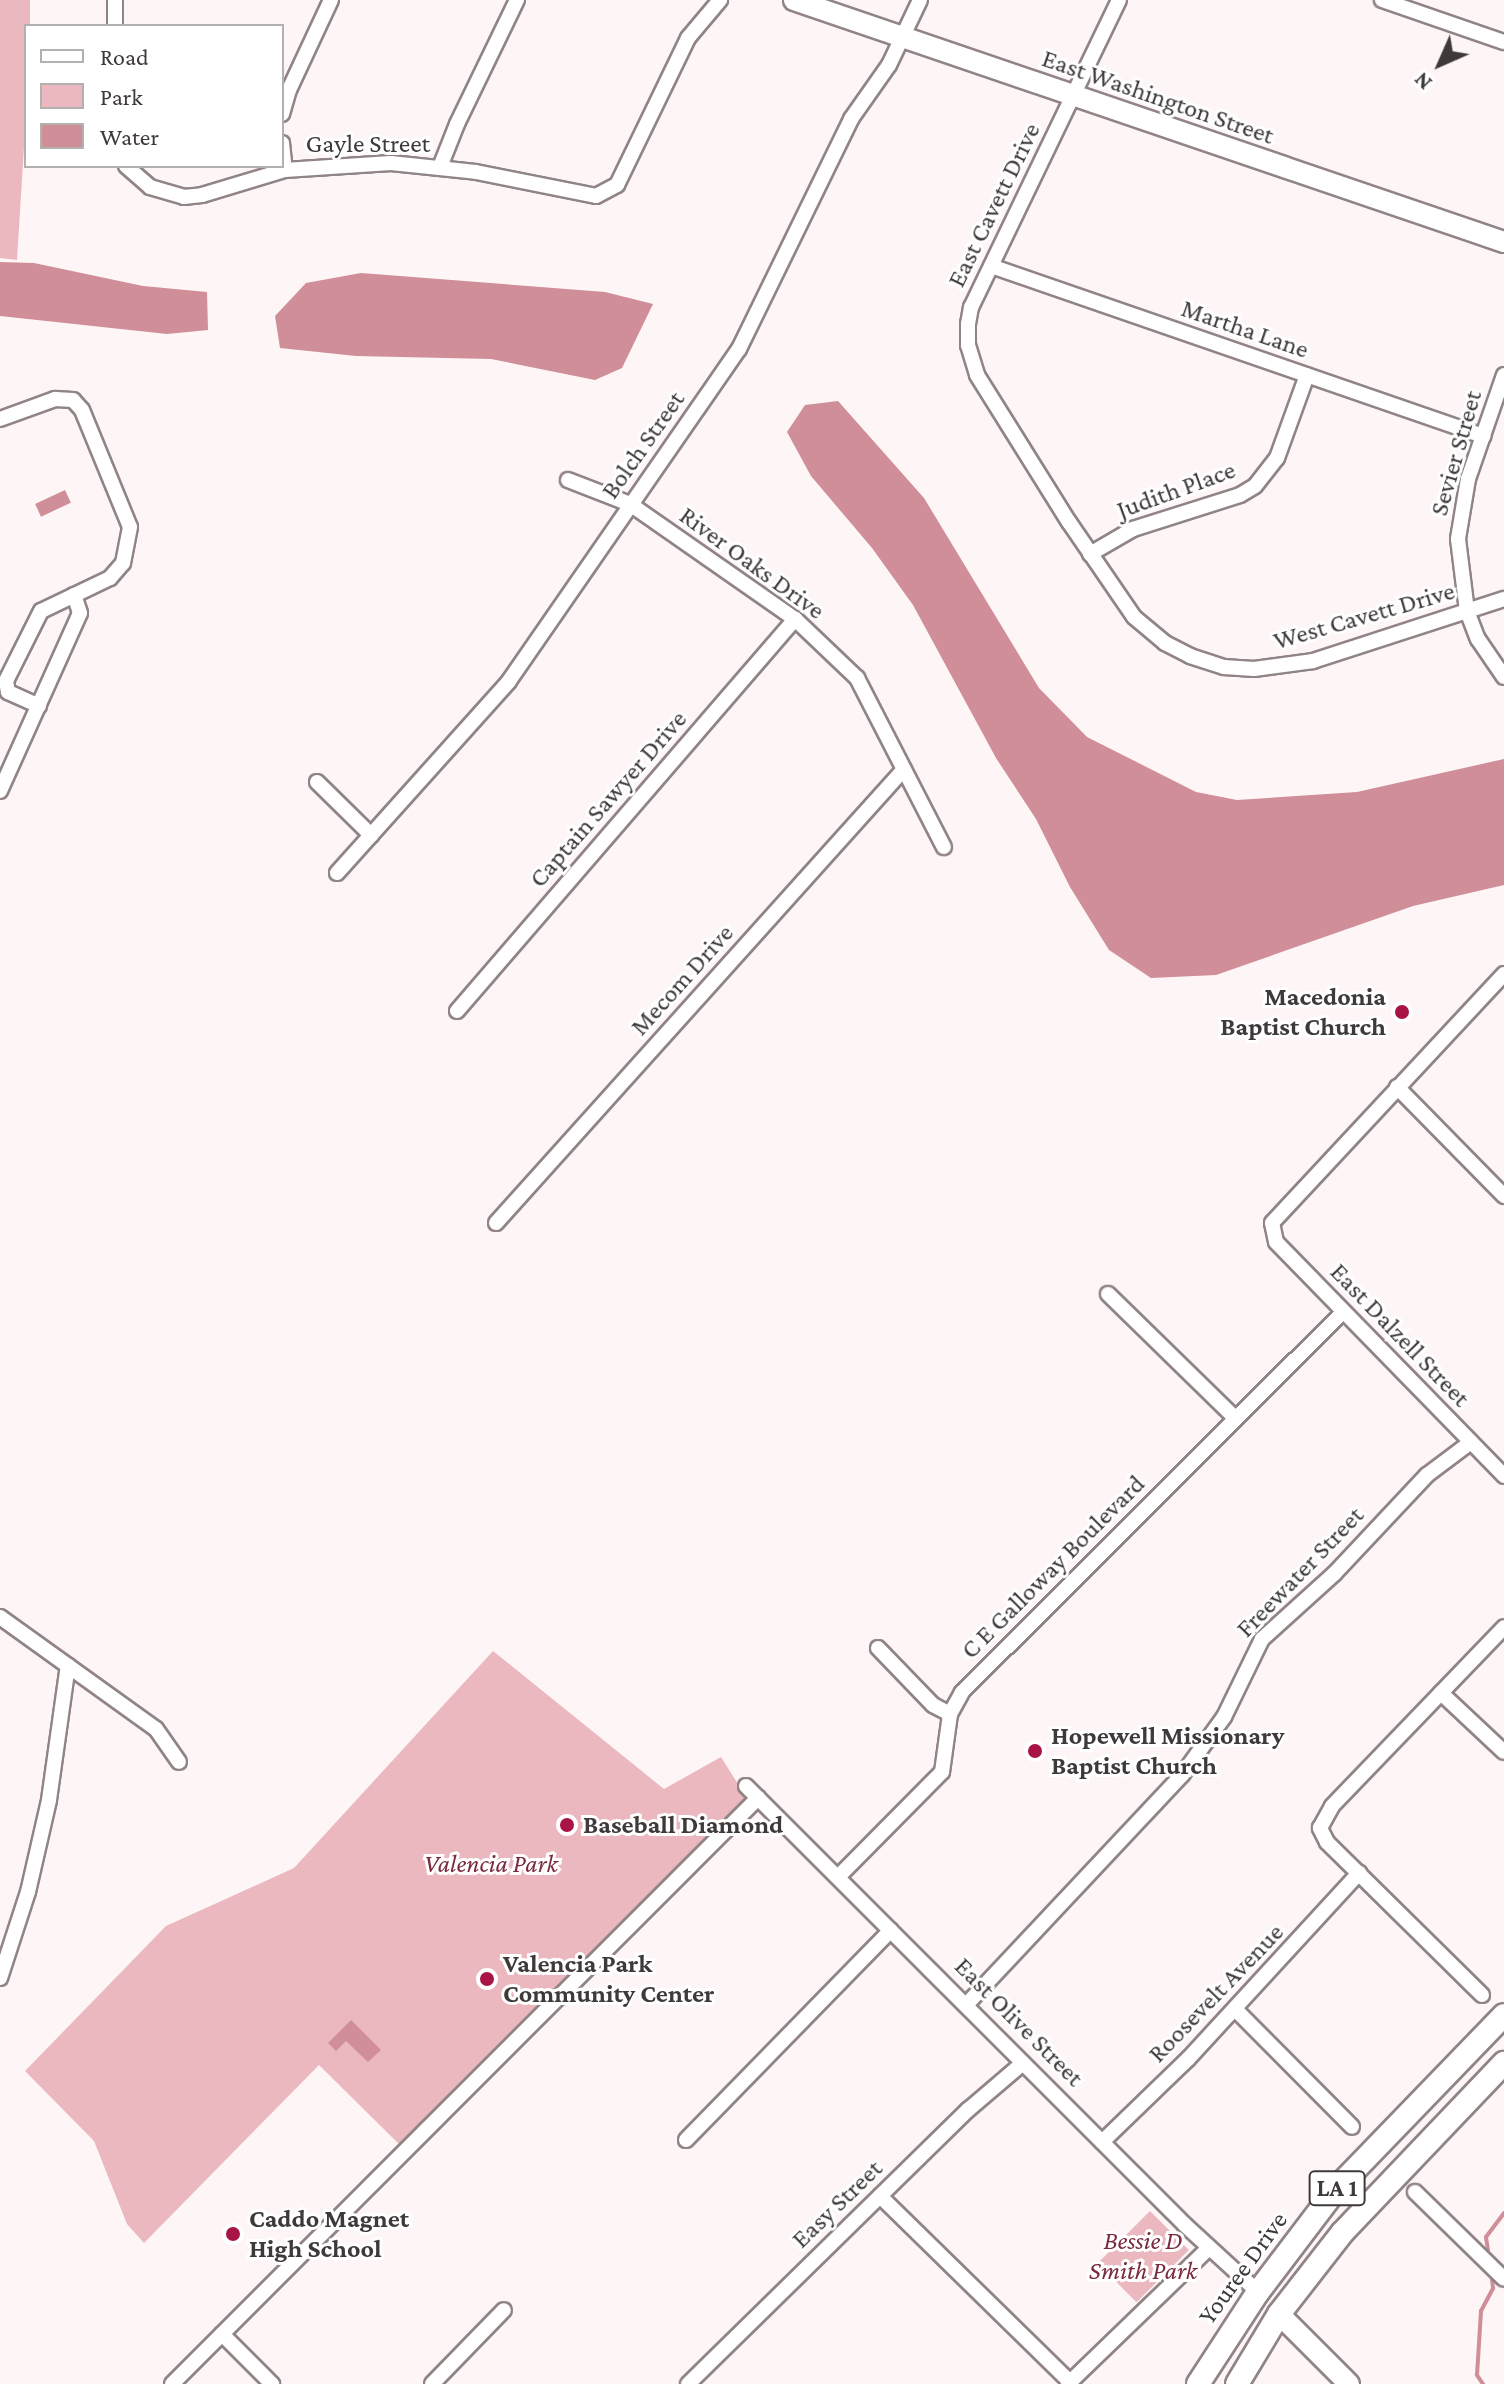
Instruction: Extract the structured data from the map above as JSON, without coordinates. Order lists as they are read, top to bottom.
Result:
{
  "streets": {
    "main road": ["LA 1", "Youree Drive"],
    "street": [
      "East Washington Street",
      "Gayle Street",
      "East Cavett Drive",
      "Martha Lane",
      "Bolch Street",
      "Sevier Street",
      "Judith Place",
      "River Oaks Drive",
      "West Cavett Drive",
      "Captain Sawyer Drive",
      "Mecom Drive",
      "East Dalzell Street",
      "C E Galloway Boulevard",
      "Freewater Street",
      "Roosevelt Avenue",
      "East Olive Street",
      "Easy Street"
    ]
  },
  "crossings": [
    ["East Washington Street", "East Cavett Drive"],
    ["East Washington Street", "Bolch Street"],
    ["East Cavett Drive", "Martha Lane"],
    ["East Cavett Drive", "Judith Place"],
    ["East Cavett Drive", "West Cavett Drive"],
    ["Martha Lane", "Sevier Street"],
    ["Martha Lane", "Judith Place"],
    ["Bolch Street", "River Oaks Drive"],
    ["Sevier Street", "West Cavett Drive"],
    ["Judith Place", "West Cavett Drive"],
    ["River Oaks Drive", "Captain Sawyer Drive"],
    ["River Oaks Drive", "Mecom Drive"],
    ["East Dalzell Street", "C E Galloway Boulevard"],
    ["East Dalzell Street", "Freewater Street"],
    ["C E Galloway Boulevard", "East Olive Street"],
    ["Freewater Street", "East Olive Street"],
    ["Roosevelt Avenue", "East Olive Street"],
    ["East Olive Street", "Easy Street"],
    ["East Olive Street", "Youree Drive"]
  ],
  "parks": ["Valencia Park", "Bessie D Smith Park"],
  "places": [
    "Macedonia Baptist Church",
    "Hopewell Missionary Baptist Church",
    "Baseball Diamond",
    "Valencia Park Community Center",
    "Caddo Magnet High School"
  ],
  "legend": ["Road", "Park", "Water"],
  "north": "bottom left"
}
